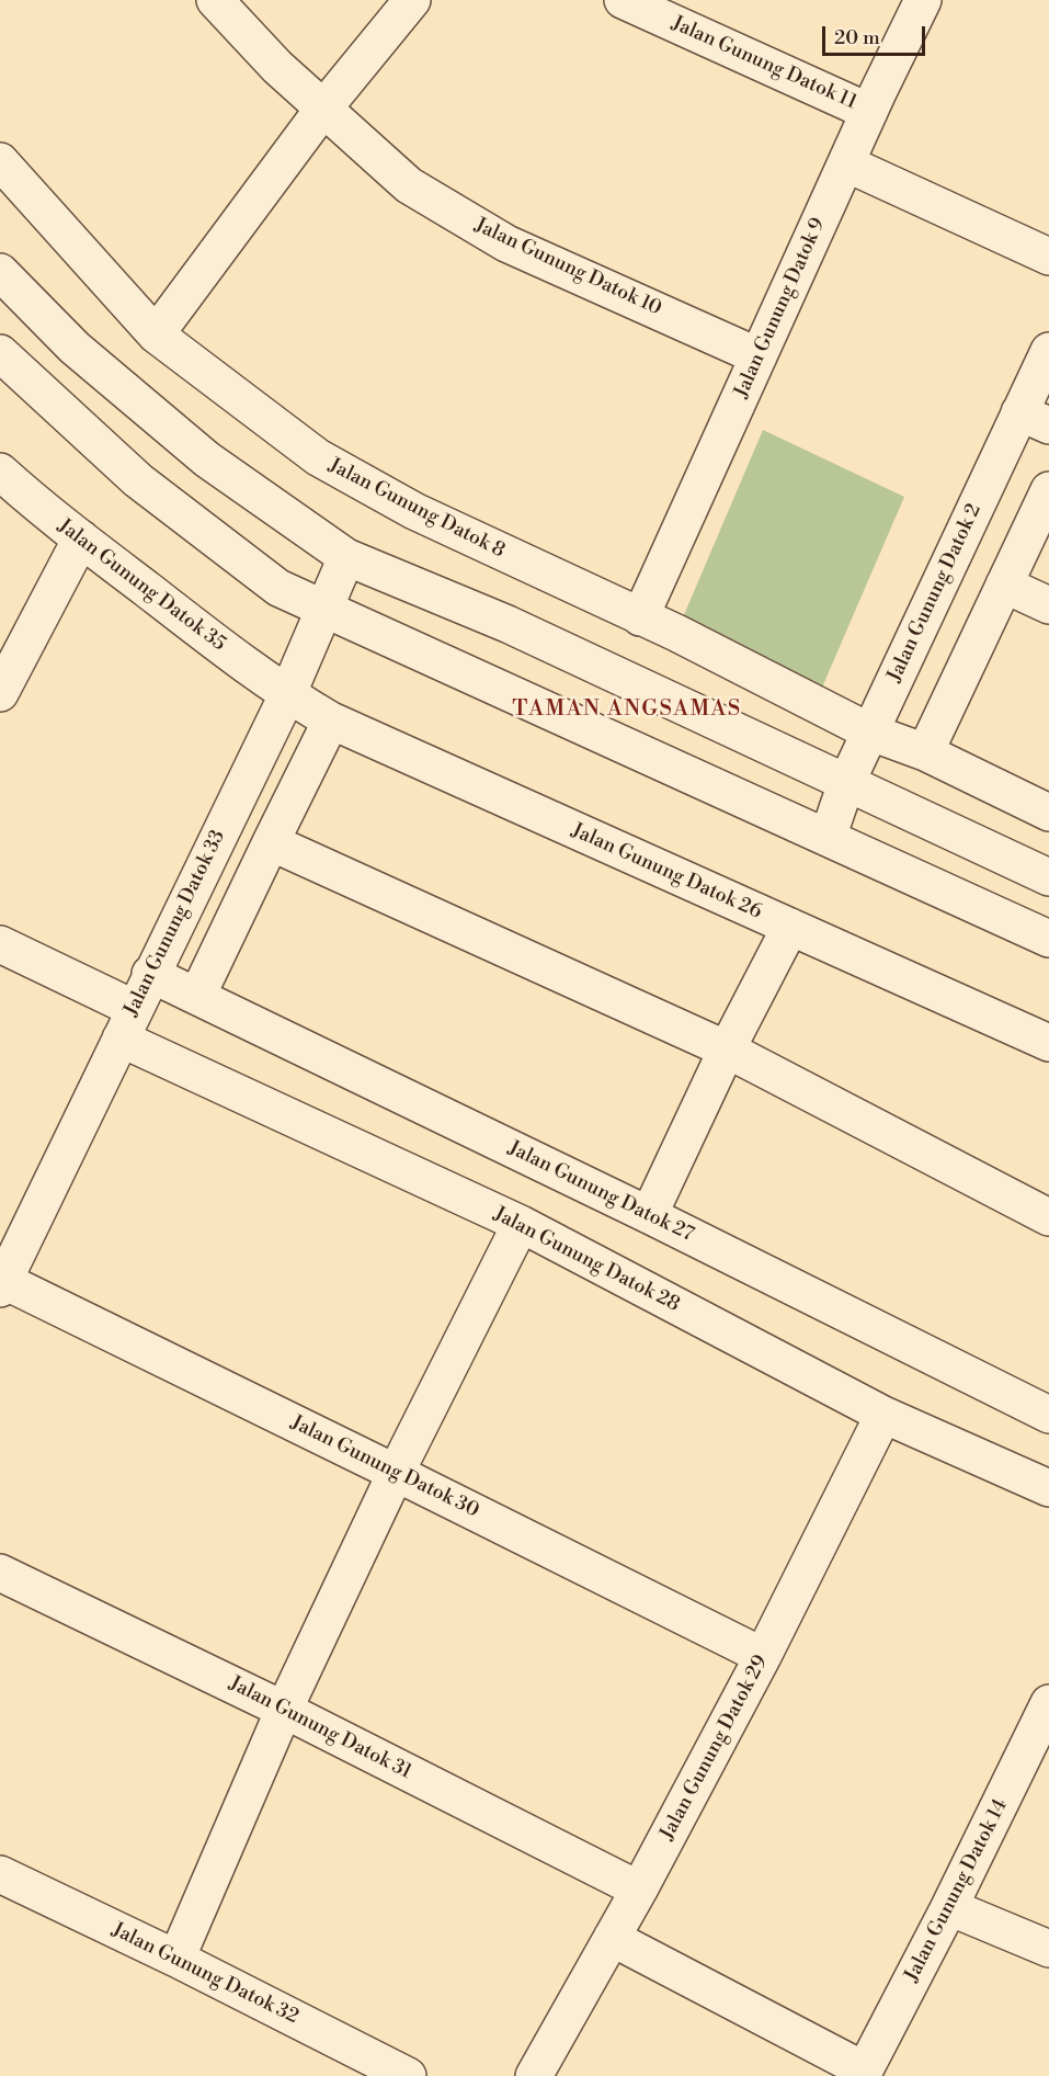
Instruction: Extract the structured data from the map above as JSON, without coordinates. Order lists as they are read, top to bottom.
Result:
{
  "streets": {
    "street": [
      "Jalan Gunung Datok 11",
      "Jalan Gunung Datok 10",
      "Jalan Gunung Datok 9",
      "Jalan Gunung Datok 8",
      "Jalan Gunung Datok 35",
      "Jalan Gunung Datok 2",
      "Jalan Gunung Datok 26",
      "Jalan Gunung Datok 33",
      "Jalan Gunung Datok 27",
      "Jalan Gunung Datok 28",
      "Jalan Gunung Datok 30",
      "Jalan Gunung Datok 31",
      "Jalan Gunung Datok 29",
      "Jalan Gunung Datok 14",
      "Jalan Gunung Datok 32"
    ]
  },
  "crossings": [
    ["Jalan Gunung Datok 11", "Jalan Gunung Datok 9"],
    ["Jalan Gunung Datok 10", "Jalan Gunung Datok 9"],
    ["Jalan Gunung Datok 9", "Jalan Gunung Datok 8"],
    ["Jalan Gunung Datok 8", "Jalan Gunung Datok 2"],
    ["Jalan Gunung Datok 35", "Jalan Gunung Datok 26"],
    ["Jalan Gunung Datok 35", "Jalan Gunung Datok 33"],
    ["Jalan Gunung Datok 26", "Jalan Gunung Datok 33"],
    ["Jalan Gunung Datok 33", "Jalan Gunung Datok 27"],
    ["Jalan Gunung Datok 33", "Jalan Gunung Datok 28"],
    ["Jalan Gunung Datok 33", "Jalan Gunung Datok 30"],
    ["Jalan Gunung Datok 28", "Jalan Gunung Datok 29"],
    ["Jalan Gunung Datok 30", "Jalan Gunung Datok 29"],
    ["Jalan Gunung Datok 31", "Jalan Gunung Datok 29"]
  ],
  "districts": ["TAMAN ANGSAMAS"],
  "scale_bar": "20 m"
}
